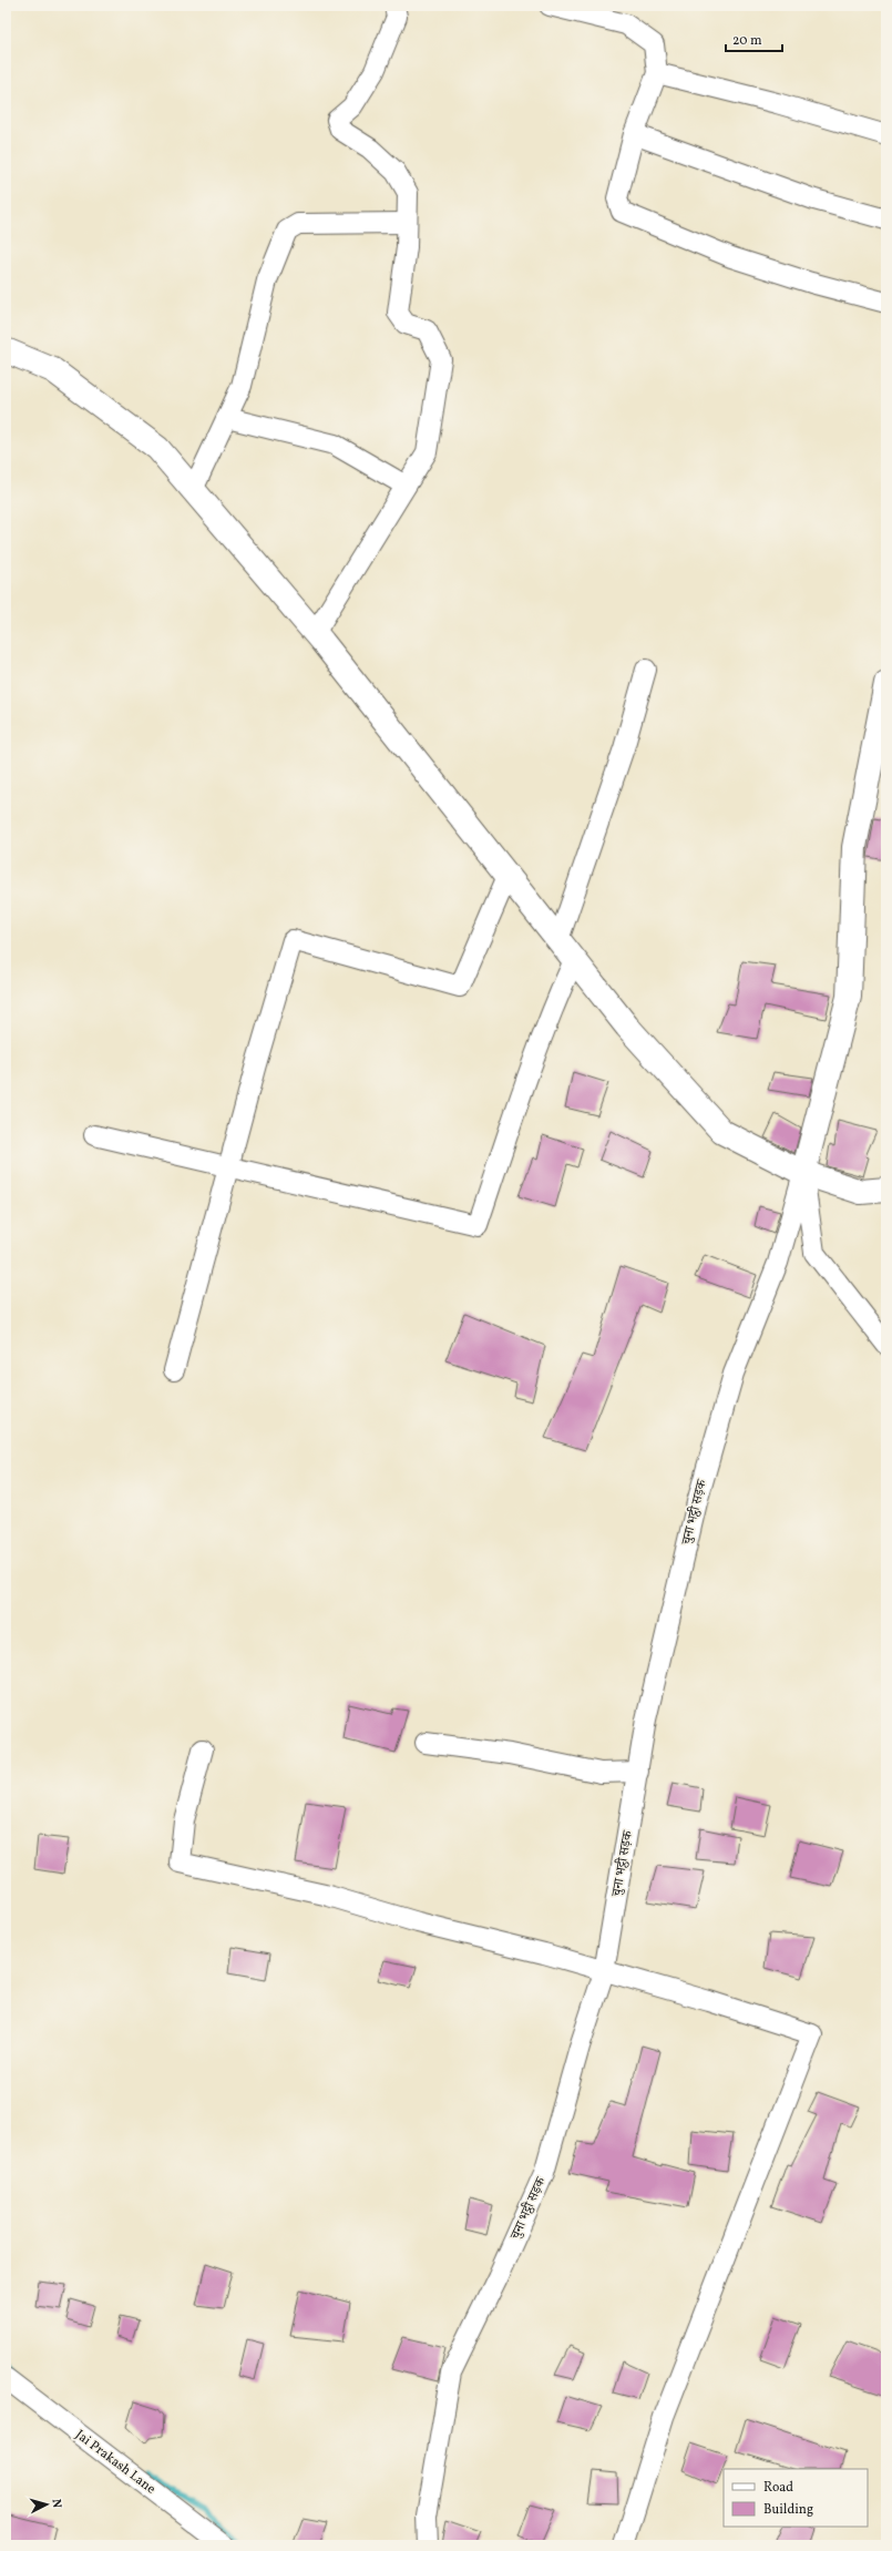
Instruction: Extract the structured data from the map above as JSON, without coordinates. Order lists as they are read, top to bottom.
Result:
{
  "streets": {
    "street": ["चुना भट्ठी सड़क", "Jai Prakash Lane"]
  },
  "legend": ["Road", "Building"],
  "scale_bar": "20 m",
  "north": "right"
}
